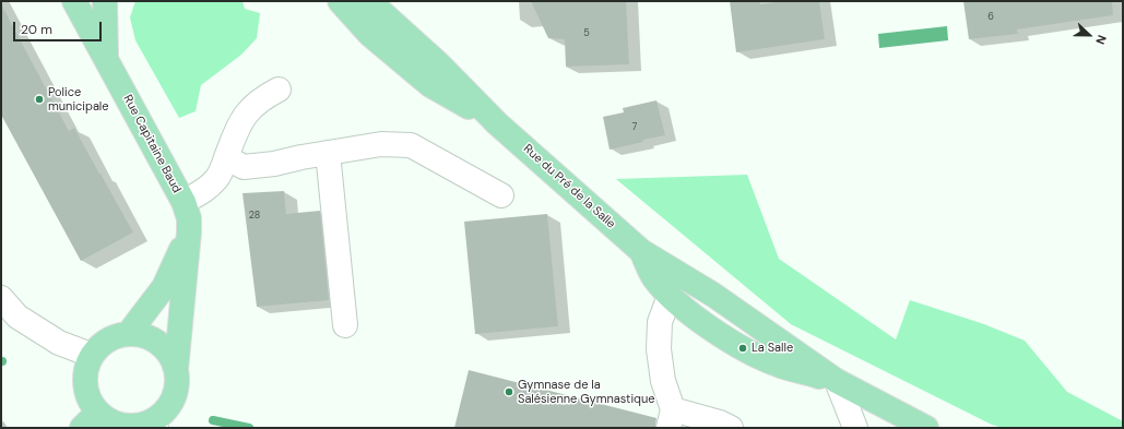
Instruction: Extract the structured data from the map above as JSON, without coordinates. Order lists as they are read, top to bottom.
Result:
{
  "streets": {
    "main road": ["Rue Capitaine Baud", "Rue du Pré de la Salle"]
  },
  "places": ["Police municipale", "La Salle", "Gymnase de la Salésienne Gymnastique"],
  "house_numbers": [
    "6",
    "5",
    "7",
    "28"
  ],
  "scale_bar": "20 m",
  "north": "right"
}
